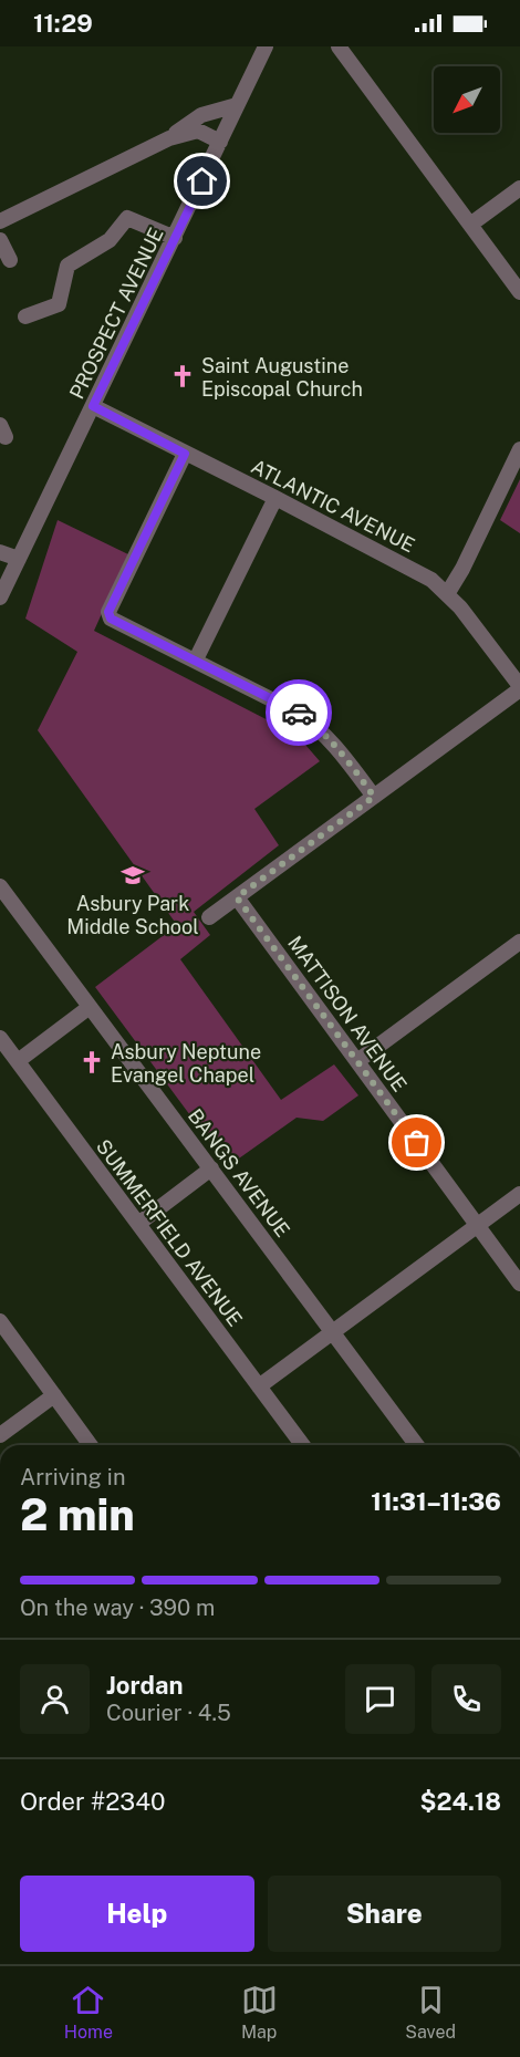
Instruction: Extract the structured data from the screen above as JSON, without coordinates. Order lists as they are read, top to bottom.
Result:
{
  "streets": {
    "street": [
      "PROSPECT AVENUE",
      "ATLANTIC AVENUE",
      "MATTISON AVENUE",
      "BANGS AVENUE",
      "SUMMERFIELD AVENUE"
    ]
  },
  "crossings": [
    ["PROSPECT AVENUE", "ATLANTIC AVENUE"]
  ],
  "places": {
    "church": ["Saint Augustine Episcopal Church", "Asbury Neptune Evangel Chapel"],
    "school or university": ["Asbury Park Middle School"]
  },
  "north": "bottom left",
  "page": {
    "status": "11:29",
    "heading": ["2 min", "Arriving in", "11:31–11:36"],
    "panel": [
      "Jordan",
      "Courier · 4.5",
      "Order #2340",
      "$24.18"
    ],
    "bar": "On the way · 390 m",
    "buttons": ["Help", "Share"],
    "tabs": ["Home", "Map", "Saved"]
  }
}
